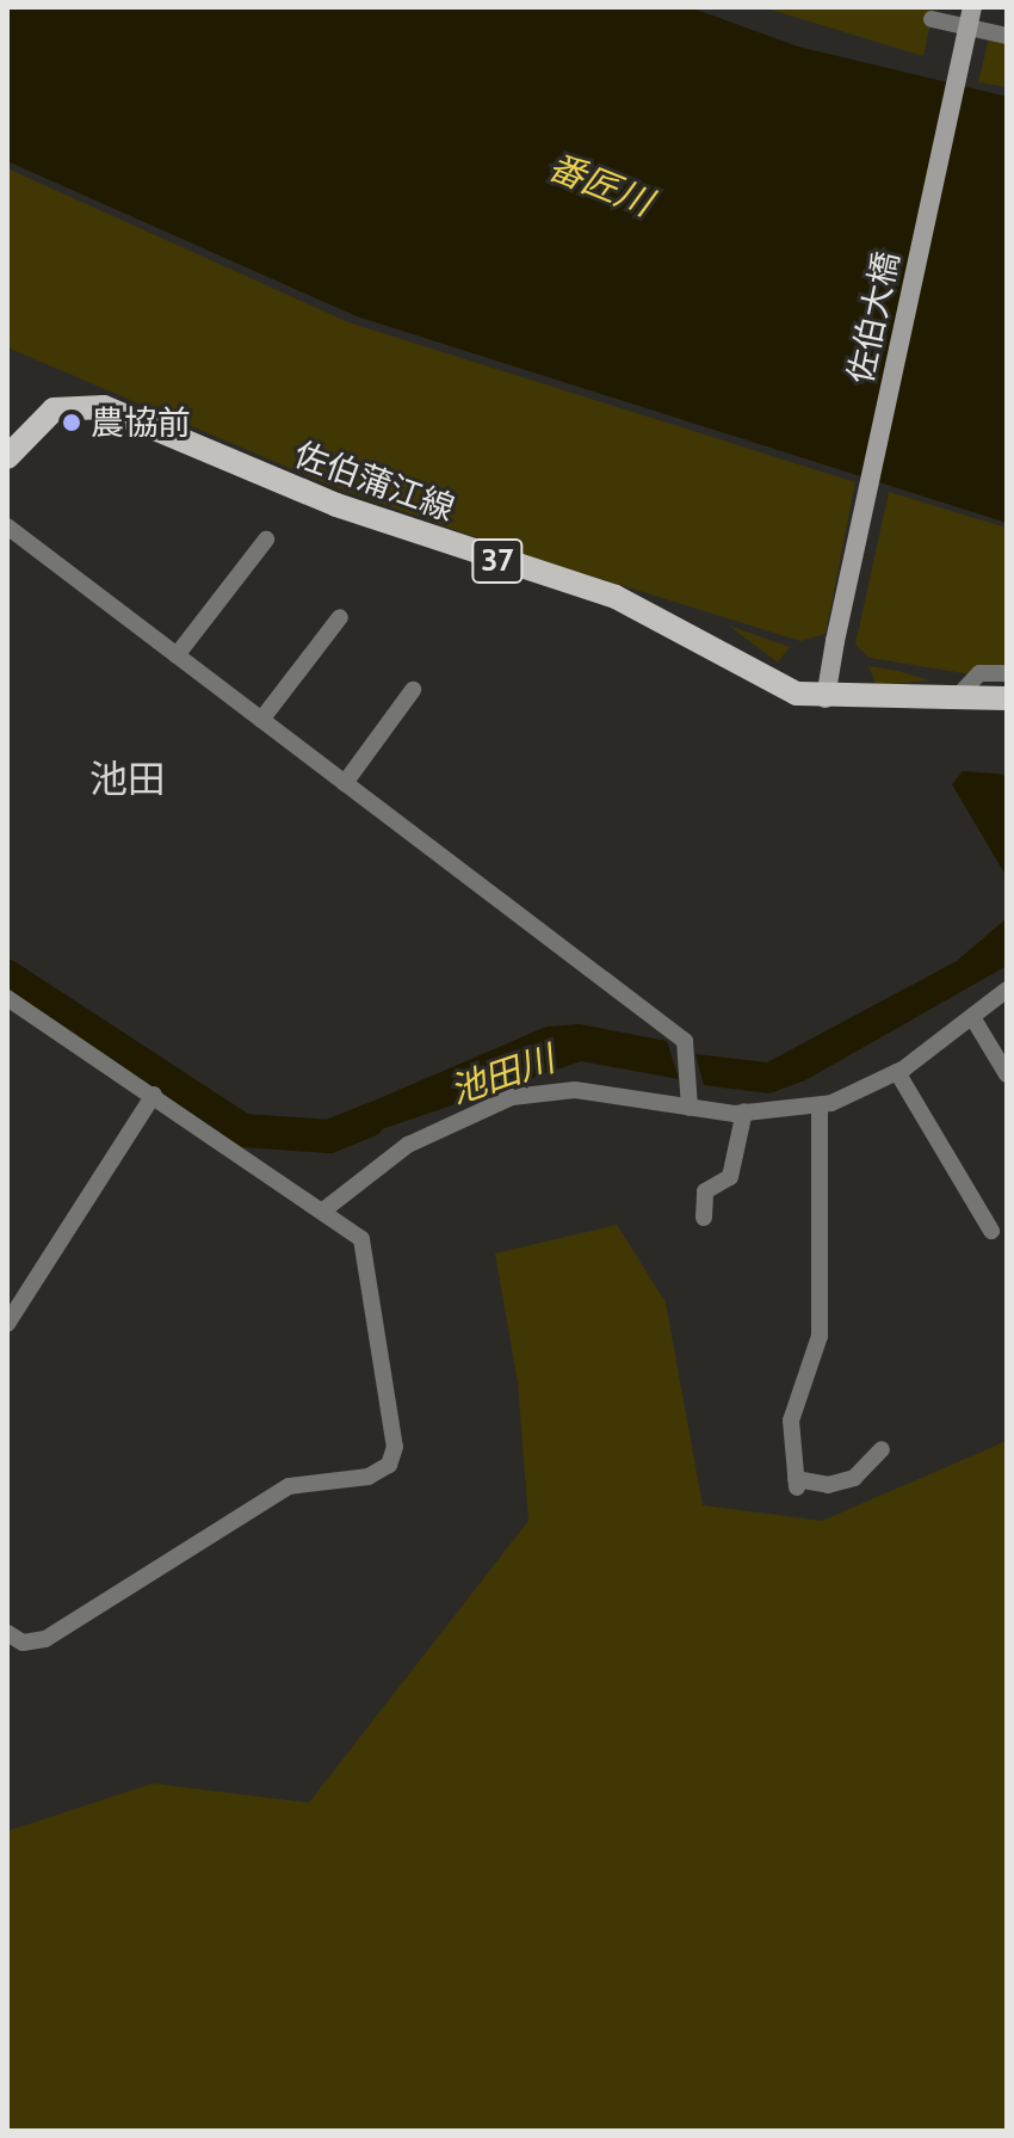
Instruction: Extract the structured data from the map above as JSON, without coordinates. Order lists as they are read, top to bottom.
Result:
{
  "streets": {
    "main road": ["佐伯蒲江線", "37"],
    "street": ["佐伯大橋"]
  },
  "crossings": [
    ["佐伯大橋", "佐伯蒲江線"]
  ],
  "districts": ["池田"],
  "water": ["番匠川", "池田川"],
  "places": ["農協前"]
}
